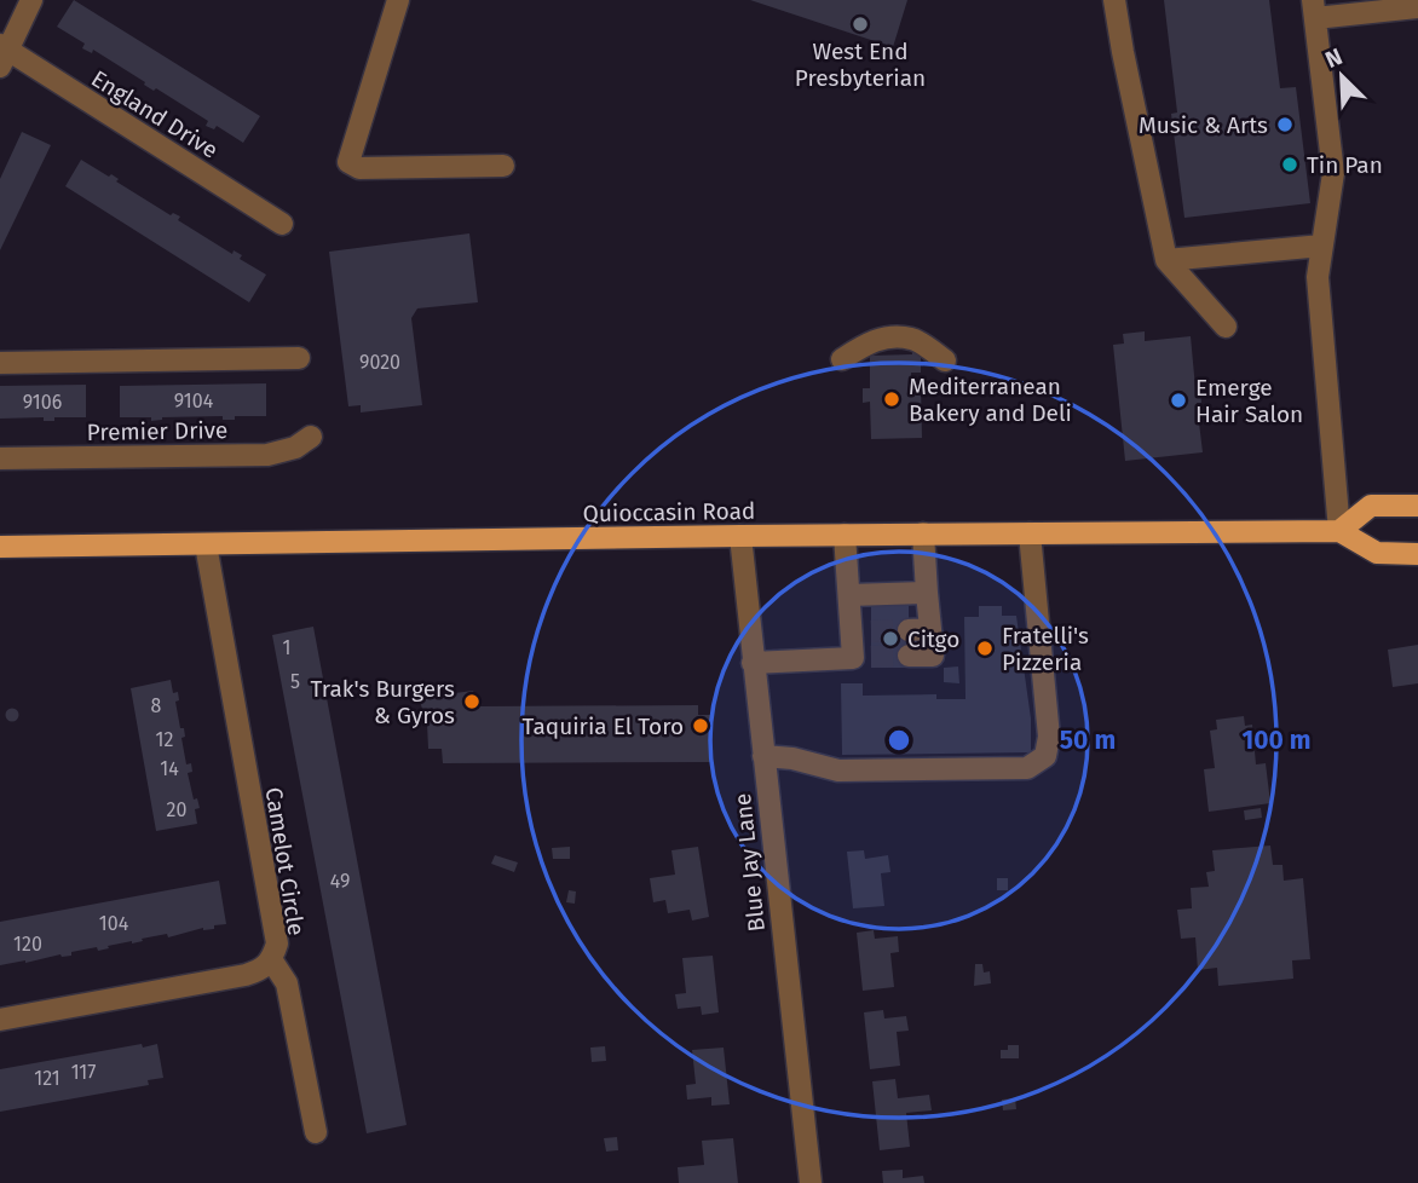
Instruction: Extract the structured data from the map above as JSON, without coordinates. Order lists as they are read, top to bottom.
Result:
{
  "streets": {
    "main road": ["Quioccasin Road"],
    "street": [
      "England Drive",
      "Premier Drive",
      "Camelot Circle",
      "Blue Jay Lane"
    ]
  },
  "crossings": [
    ["Quioccasin Road", "Camelot Circle"],
    ["Quioccasin Road", "Blue Jay Lane"]
  ],
  "places": [
    "West End Presbyterian",
    "Music & Arts",
    "Tin Pan",
    "Mediterranean Bakery and Deli",
    "Emerge Hair Salon",
    "Citgo",
    "Fratelli's Pizzeria",
    "Trak's Burgers & Gyros",
    "Taquiria El Toro"
  ],
  "house_numbers": [
    "9020",
    "9104",
    "9106",
    "1",
    "5",
    "8",
    "12",
    "14",
    "20",
    "49",
    "104",
    "120",
    "117",
    "121"
  ],
  "north": "top left",
  "rings": ["50 m", "100 m"]
}
